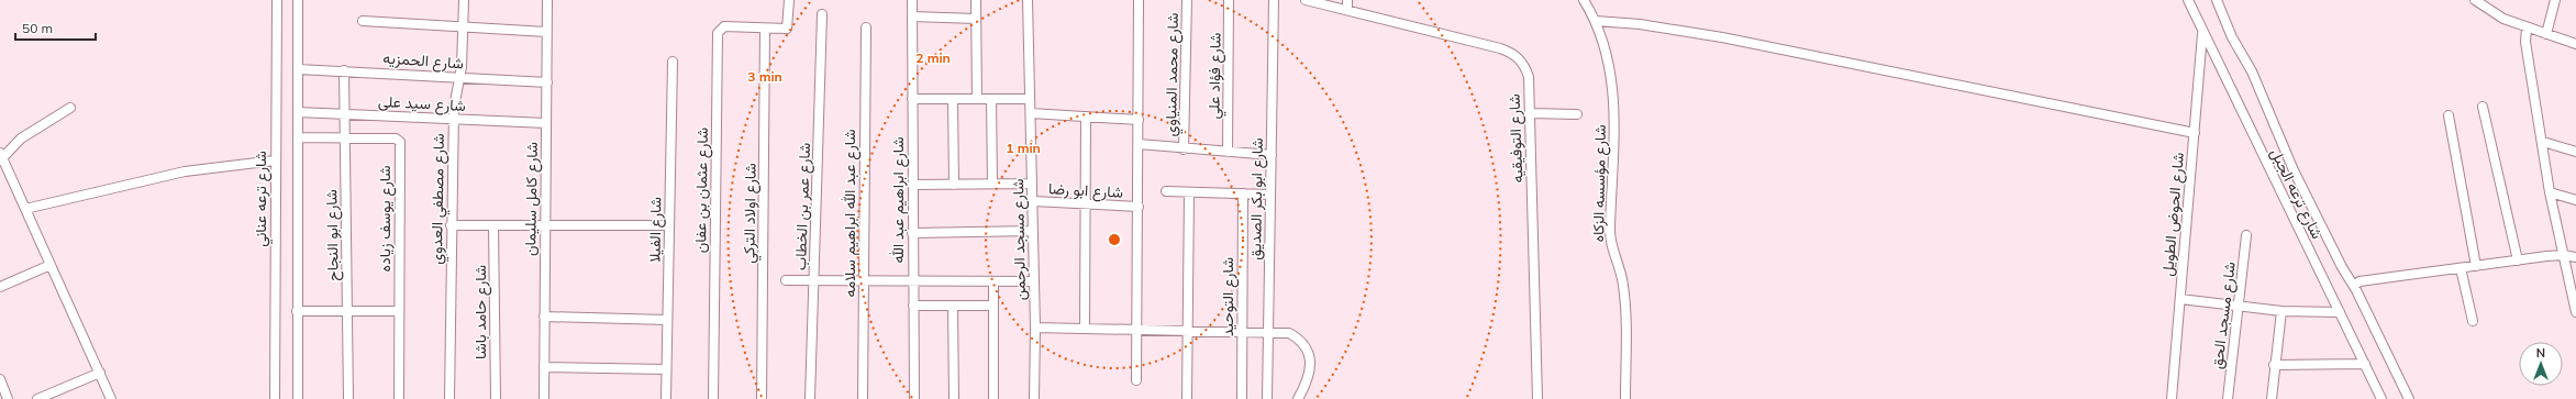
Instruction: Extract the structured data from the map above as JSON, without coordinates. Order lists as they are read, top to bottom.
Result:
{
  "streets": {
    "street": [
      "شارع الحمزيه",
      "شارع محمد المنياوي",
      "شارع فؤاد علي",
      "شارع سيد على",
      "شارع التوفيقيه",
      "شارع مؤسسه الزكاه",
      "شارع عثمان بن عفان",
      "شارع ابو رضا",
      "شارع ترعه الجبل",
      "شارع ترعه عناني",
      "شارع مصطفي العدوي",
      "شارع كامل سليمان",
      "شارع ابو بكر الصديق",
      "شارع ابراهيم عبد الله",
      "شارع عمر بن الخطاب",
      "شارع اولاد التركي",
      "شارع عبد الله ابراهيم سلامه",
      "شارع الحوض الطويل",
      "شارع يوسف زياده",
      "شارع الفيلا",
      "شارع ابو النجاح",
      "شارع مسجد الرحمن",
      "شارع التوحيد",
      "شارع حامد باشا",
      "شارع مسجد الحق"
    ]
  },
  "crossings": [
    ["شارع الحمزيه", "شارع مصطفي العدوي"],
    ["شارع الحمزيه", "شارع كامل سليمان"],
    ["شارع الحمزيه", "شارع ابو النجاح"],
    ["شارع سيد على", "شارع مصطفي العدوي"],
    ["شارع سيد على", "شارع كامل سليمان"],
    ["شارع سيد على", "شارع ابو النجاح"],
    ["شارع عثمان بن عفان", "شارع اولاد التركي"],
    ["شارع ابو رضا", "شارع مسجد الرحمن"],
    ["شارع ترعه الجبل", "شارع الحوض الطويل"],
    ["شارع يوسف زياده", "شارع ابو النجاح"]
  ],
  "scale_bar": "50 m",
  "north": "top",
  "rings": ["2 min", "3 min", "1 min"]
}
